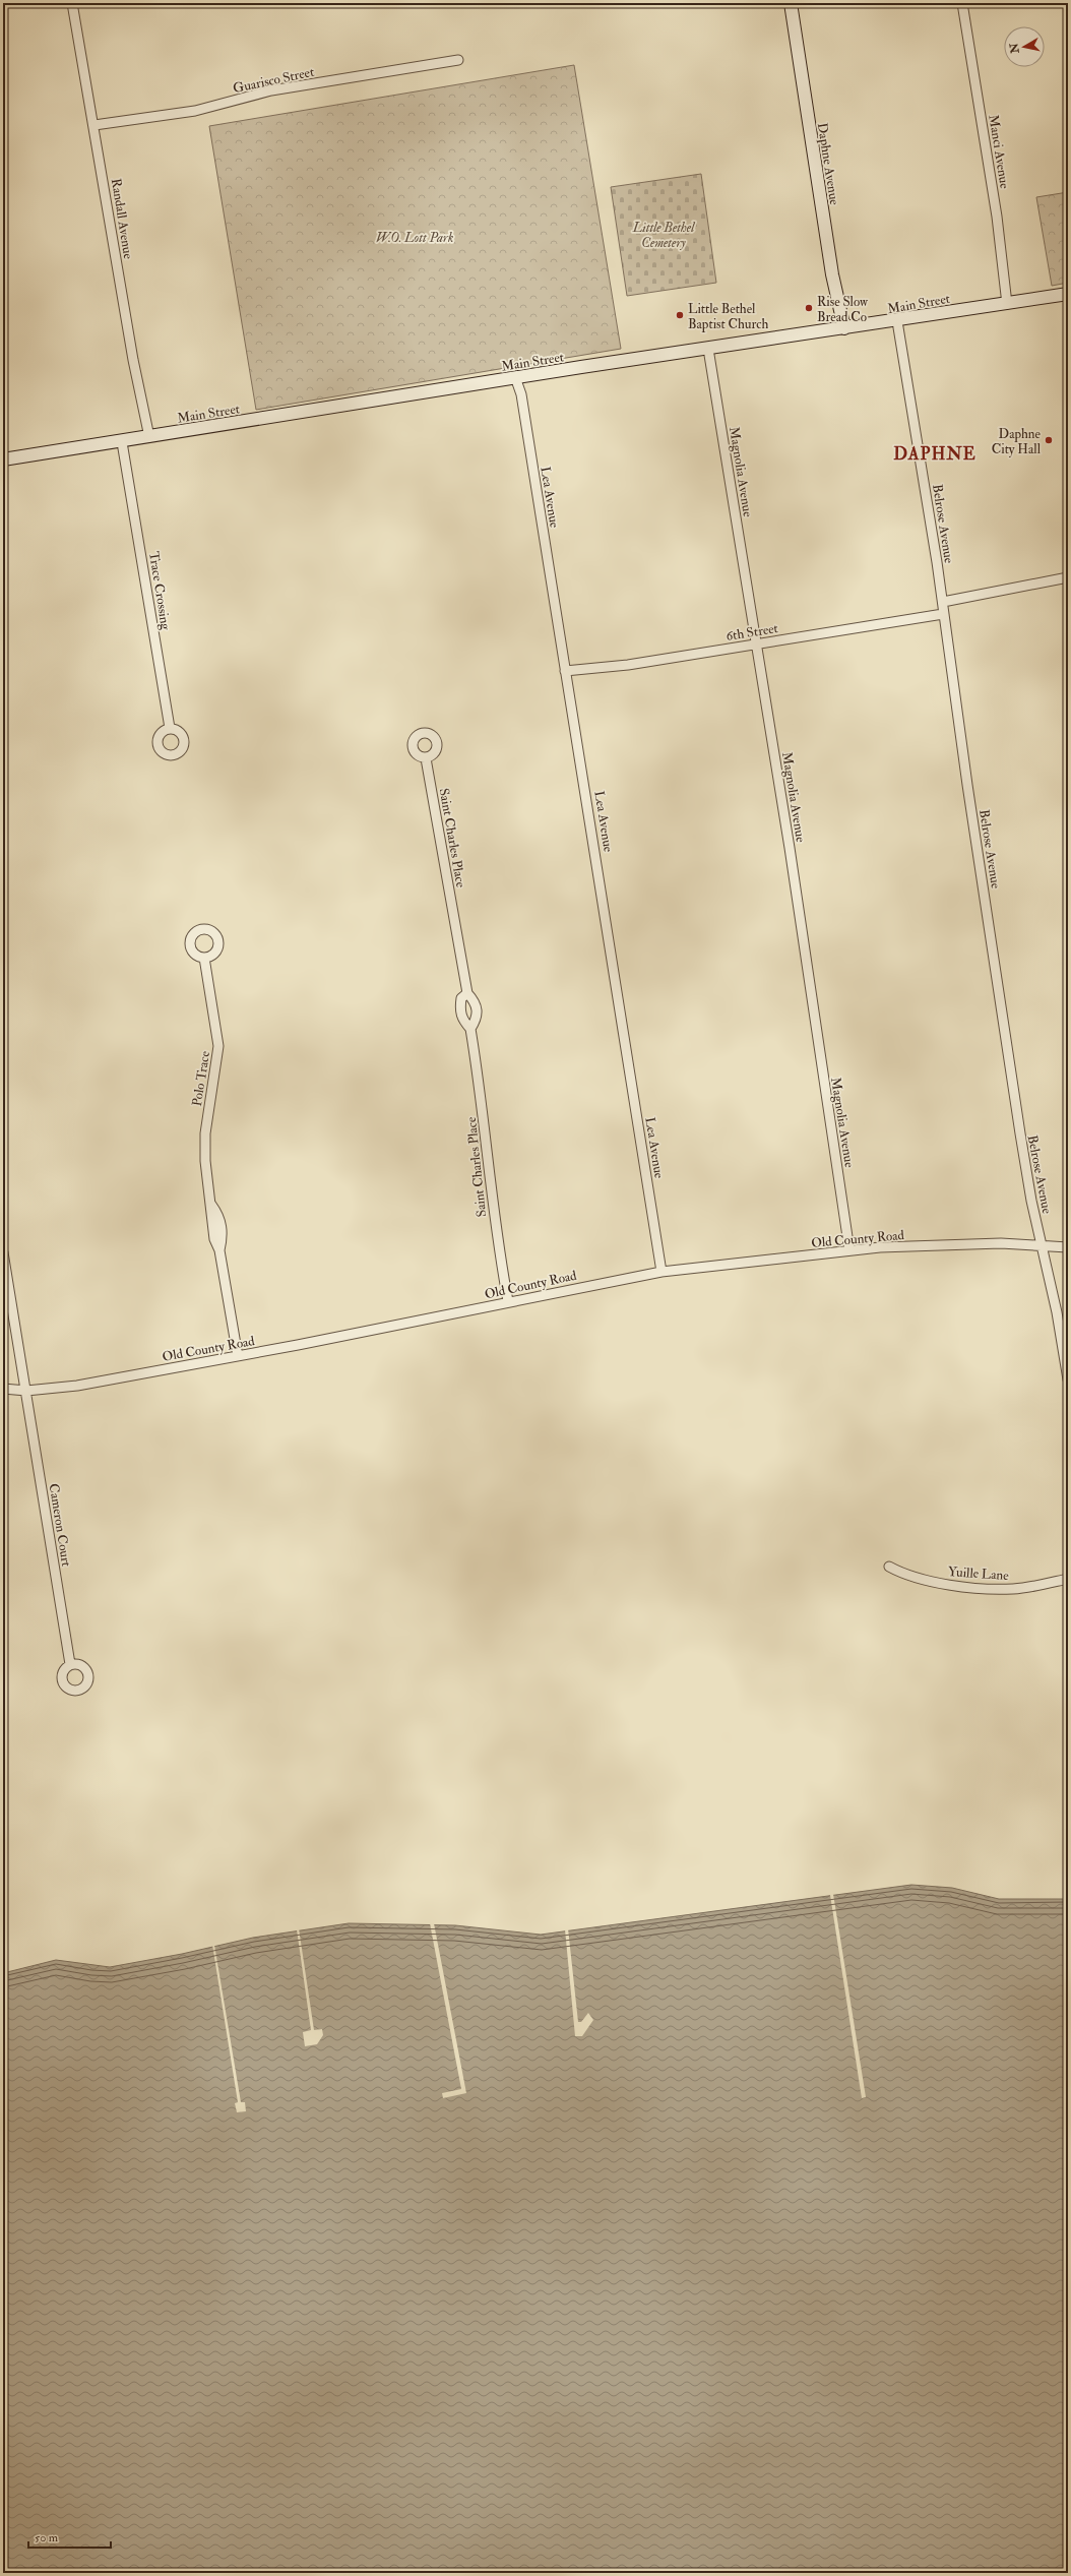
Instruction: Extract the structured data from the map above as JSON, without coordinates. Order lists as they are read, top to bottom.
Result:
{
  "streets": {
    "main road": ["Daphne Avenue", "Main Street"],
    "street": [
      "Guarisco Street",
      "Manci Avenue",
      "Randall Avenue",
      "Magnolia Avenue",
      "Lea Avenue",
      "Belrose Avenue",
      "Trace Crossing",
      "6th Street",
      "Saint Charles Place",
      "Polo Trace",
      "Old County Road",
      "Cameron Court",
      "Yuille Lane"
    ]
  },
  "crossings": [
    ["Guarisco Street", "Randall Avenue"],
    ["Manci Avenue", "Main Street"],
    ["Daphne Avenue", "Main Street"],
    ["Randall Avenue", "Main Street"],
    ["Main Street", "Magnolia Avenue"],
    ["Main Street", "Lea Avenue"],
    ["Main Street", "Belrose Avenue"],
    ["Main Street", "Trace Crossing"],
    ["Magnolia Avenue", "6th Street"],
    ["Magnolia Avenue", "Old County Road"],
    ["Lea Avenue", "6th Street"],
    ["Lea Avenue", "Old County Road"],
    ["Belrose Avenue", "6th Street"],
    ["Belrose Avenue", "Old County Road"],
    ["Saint Charles Place", "Old County Road"],
    ["Polo Trace", "Old County Road"],
    ["Old County Road", "Cameron Court"]
  ],
  "districts": ["DAPHNE"],
  "parks": ["Little Bethel Cemetery", "W.O. Lott Park"],
  "places": ["Rise Slow Bread Co", "Little Bethel Baptist Church", "Daphne City Hall"],
  "scale_bar": "50 m",
  "north": "left"
}
